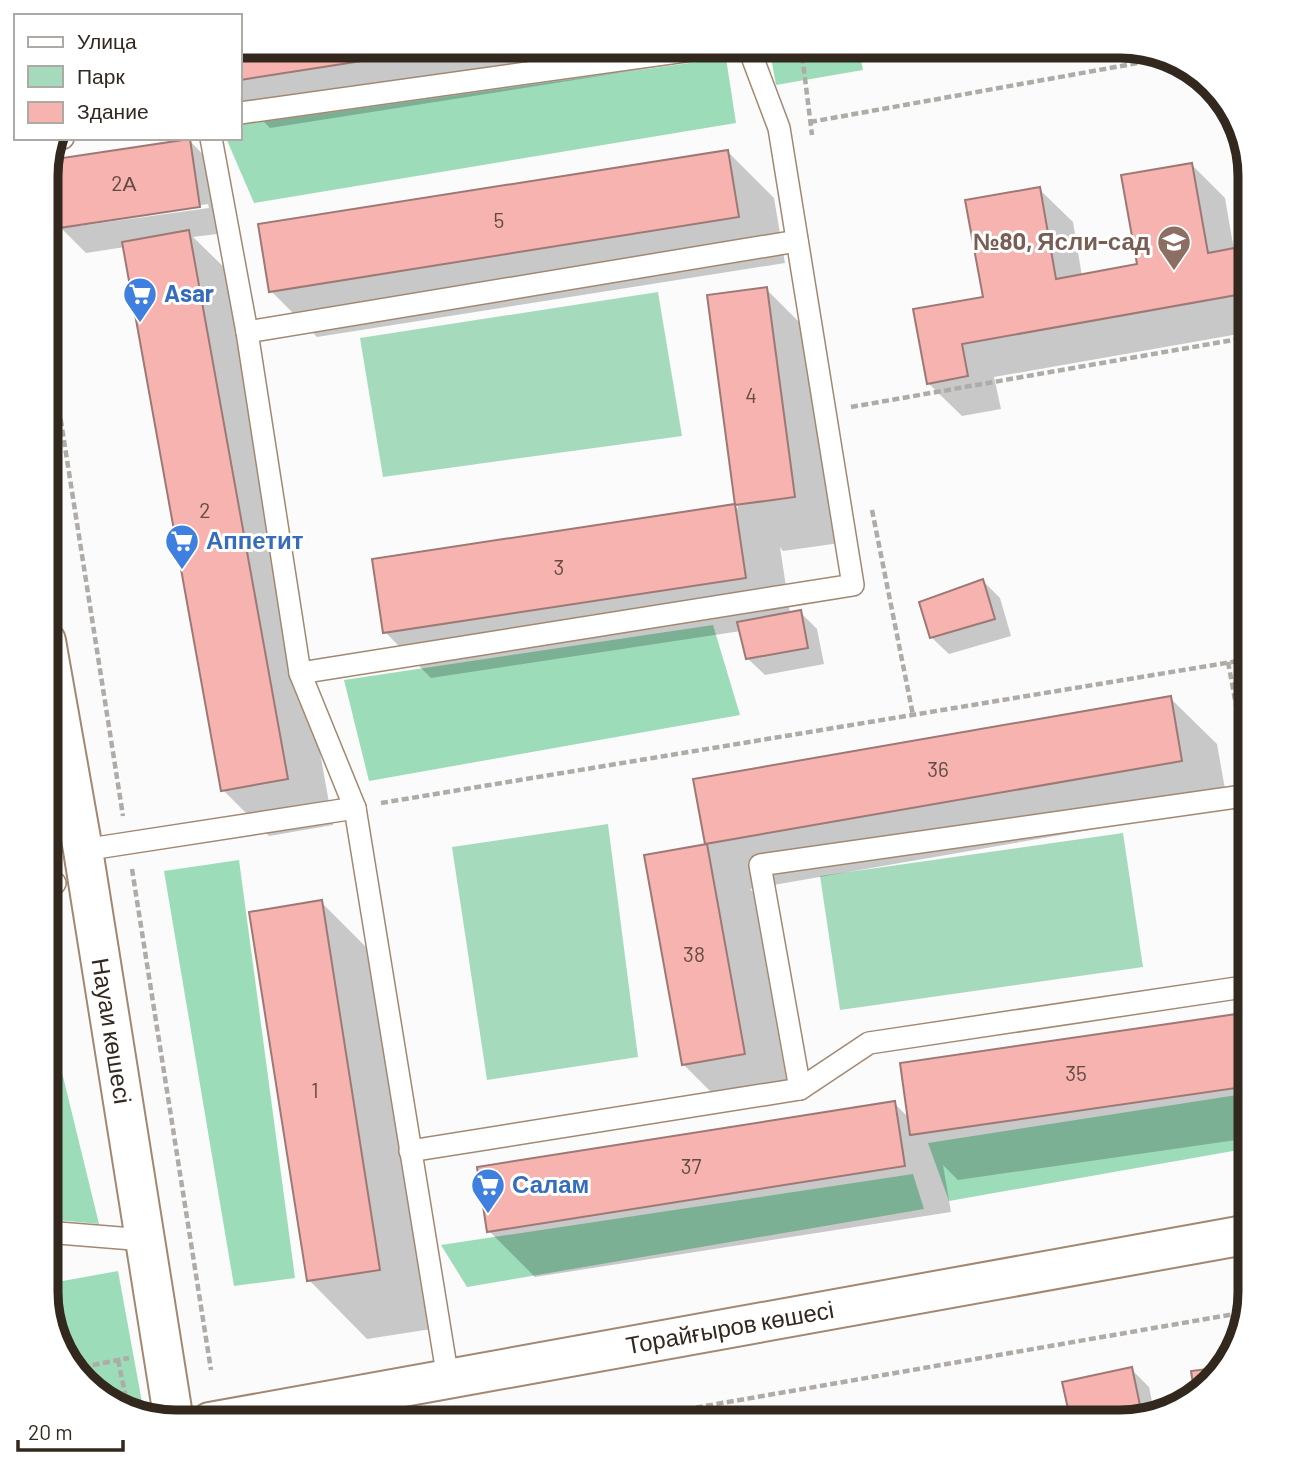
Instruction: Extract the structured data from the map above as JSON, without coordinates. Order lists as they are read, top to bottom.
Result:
{
  "streets": {
    "street": ["Науаи көшесі", "Торайғыров көшесі"]
  },
  "places": {
    "school or university": ["№80, Ясли-сад"],
    "supermarket": ["Asar", "Аппетит", "Салам"]
  },
  "house_numbers": [
    "2А",
    "5",
    "4",
    "2",
    "3",
    "36",
    "38",
    "35",
    "1",
    "37"
  ],
  "legend": ["Улица", "Парк", "Здание"],
  "scale_bar": "20 m"
}
